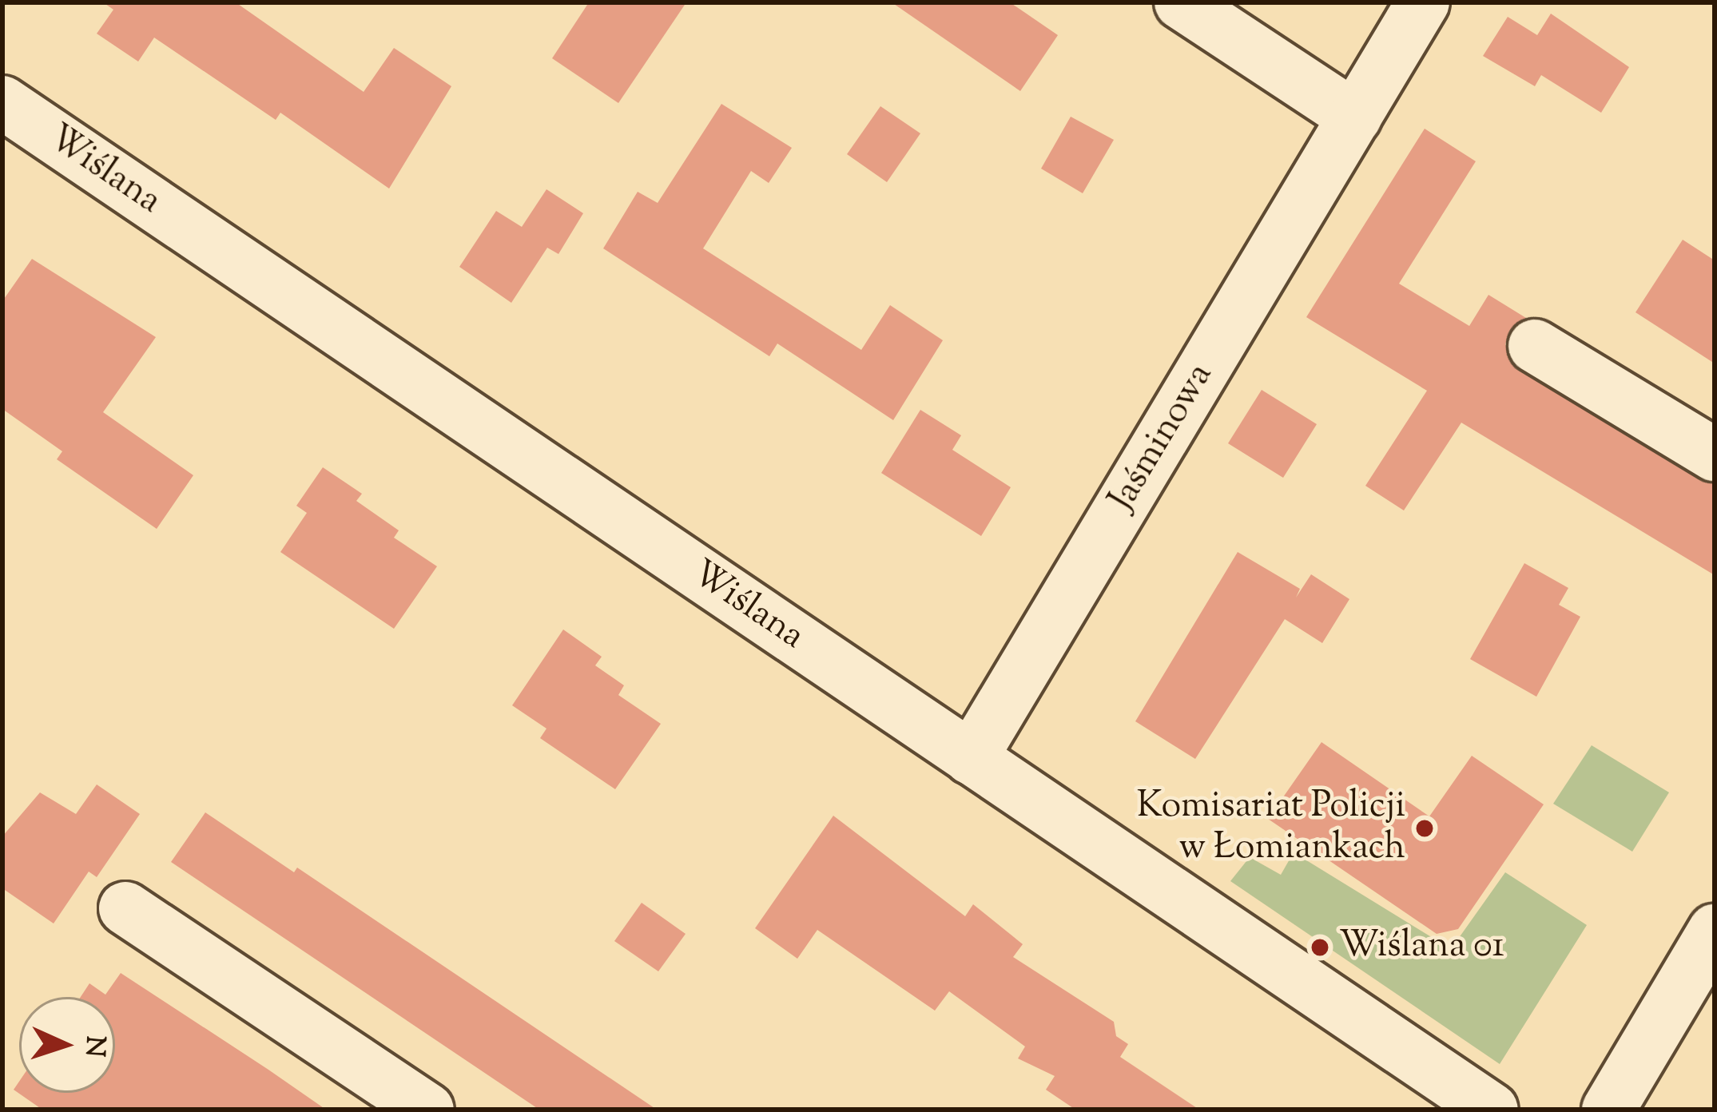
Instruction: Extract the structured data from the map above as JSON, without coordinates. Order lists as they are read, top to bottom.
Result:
{
  "streets": {
    "street": ["Wiślana", "Jaśminowa"]
  },
  "crossings": [
    ["Wiślana", "Jaśminowa"]
  ],
  "places": ["Komisariat Policji w Łomiankach", "Wiślana 01"],
  "north": "right"
}
